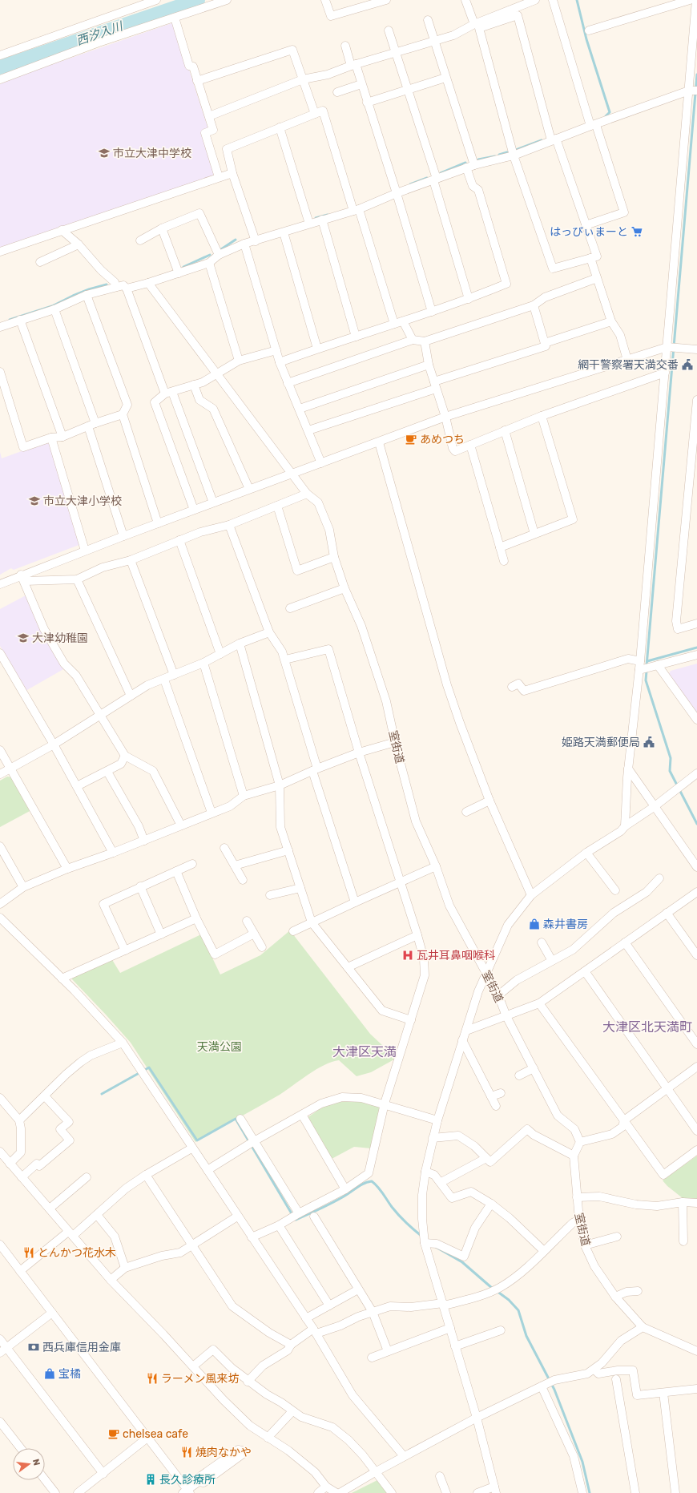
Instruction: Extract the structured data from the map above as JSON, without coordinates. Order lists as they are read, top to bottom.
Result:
{
  "streets": {
    "street": ["室街道"]
  },
  "districts": ["大津区北天満町", "大津区天満"],
  "water": ["西汐入川"],
  "parks": ["天満公園"],
  "places": {
    "school or university": ["市立大津中学校", "市立大津小学校", "大津幼稚園"],
    "supermarket": ["はっぴぃまーと"],
    "public building": ["網干警察署天満交番", "姫路天満郵便局"],
    "cafe": ["あめつち", "chelsea cafe"],
    "shop": ["森井書房", "宝橘"],
    "hospital": ["瓦井耳鼻咽喉科"],
    "restaurant": ["とんかつ花水木", "ラーメン風来坊", "焼肉なかや"],
    "bank": ["西兵庫信用金庫"],
    "building": ["長久診療所"]
  },
  "north": "right"
}
